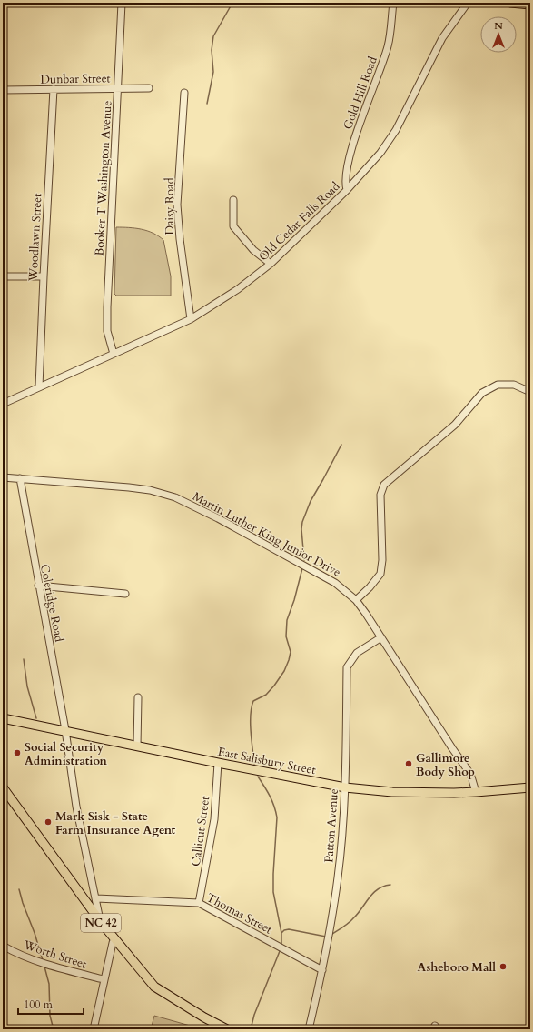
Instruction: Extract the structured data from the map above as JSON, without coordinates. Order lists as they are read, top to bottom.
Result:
{
  "streets": {
    "main road": ["East Salisbury Street", "NC 42"],
    "street": [
      "Dunbar Street",
      "Gold Hill Road",
      "Booker T Washington Avenue",
      "Daisy Road",
      "Old Cedar Falls Road",
      "Woodlawn Street",
      "Martin Luther King Junior Drive",
      "Coleridge Road",
      "Patton Avenue",
      "Callicut Street",
      "Thomas Street",
      "Worth Street"
    ]
  },
  "crossings": [
    ["Dunbar Street", "Booker T Washington Avenue"],
    ["Dunbar Street", "Woodlawn Street"],
    ["Gold Hill Road", "Old Cedar Falls Road"],
    ["Booker T Washington Avenue", "Old Cedar Falls Road"],
    ["Daisy Road", "Old Cedar Falls Road"],
    ["Old Cedar Falls Road", "Woodlawn Street"],
    ["Martin Luther King Junior Drive", "Coleridge Road"],
    ["Martin Luther King Junior Drive", "East Salisbury Street"],
    ["Martin Luther King Junior Drive", "Patton Avenue"],
    ["Coleridge Road", "East Salisbury Street"],
    ["Coleridge Road", "Thomas Street"],
    ["Coleridge Road", "NC 42"],
    ["East Salisbury Street", "Patton Avenue"],
    ["East Salisbury Street", "Callicut Street"],
    ["Patton Avenue", "Thomas Street"],
    ["Callicut Street", "Thomas Street"]
  ],
  "places": [
    "Social Security Administration",
    "Gallimore Body Shop",
    "Mark Sisk - State Farm Insurance Agent",
    "Asheboro Mall"
  ],
  "scale_bar": "100 m",
  "north": "top"
}
